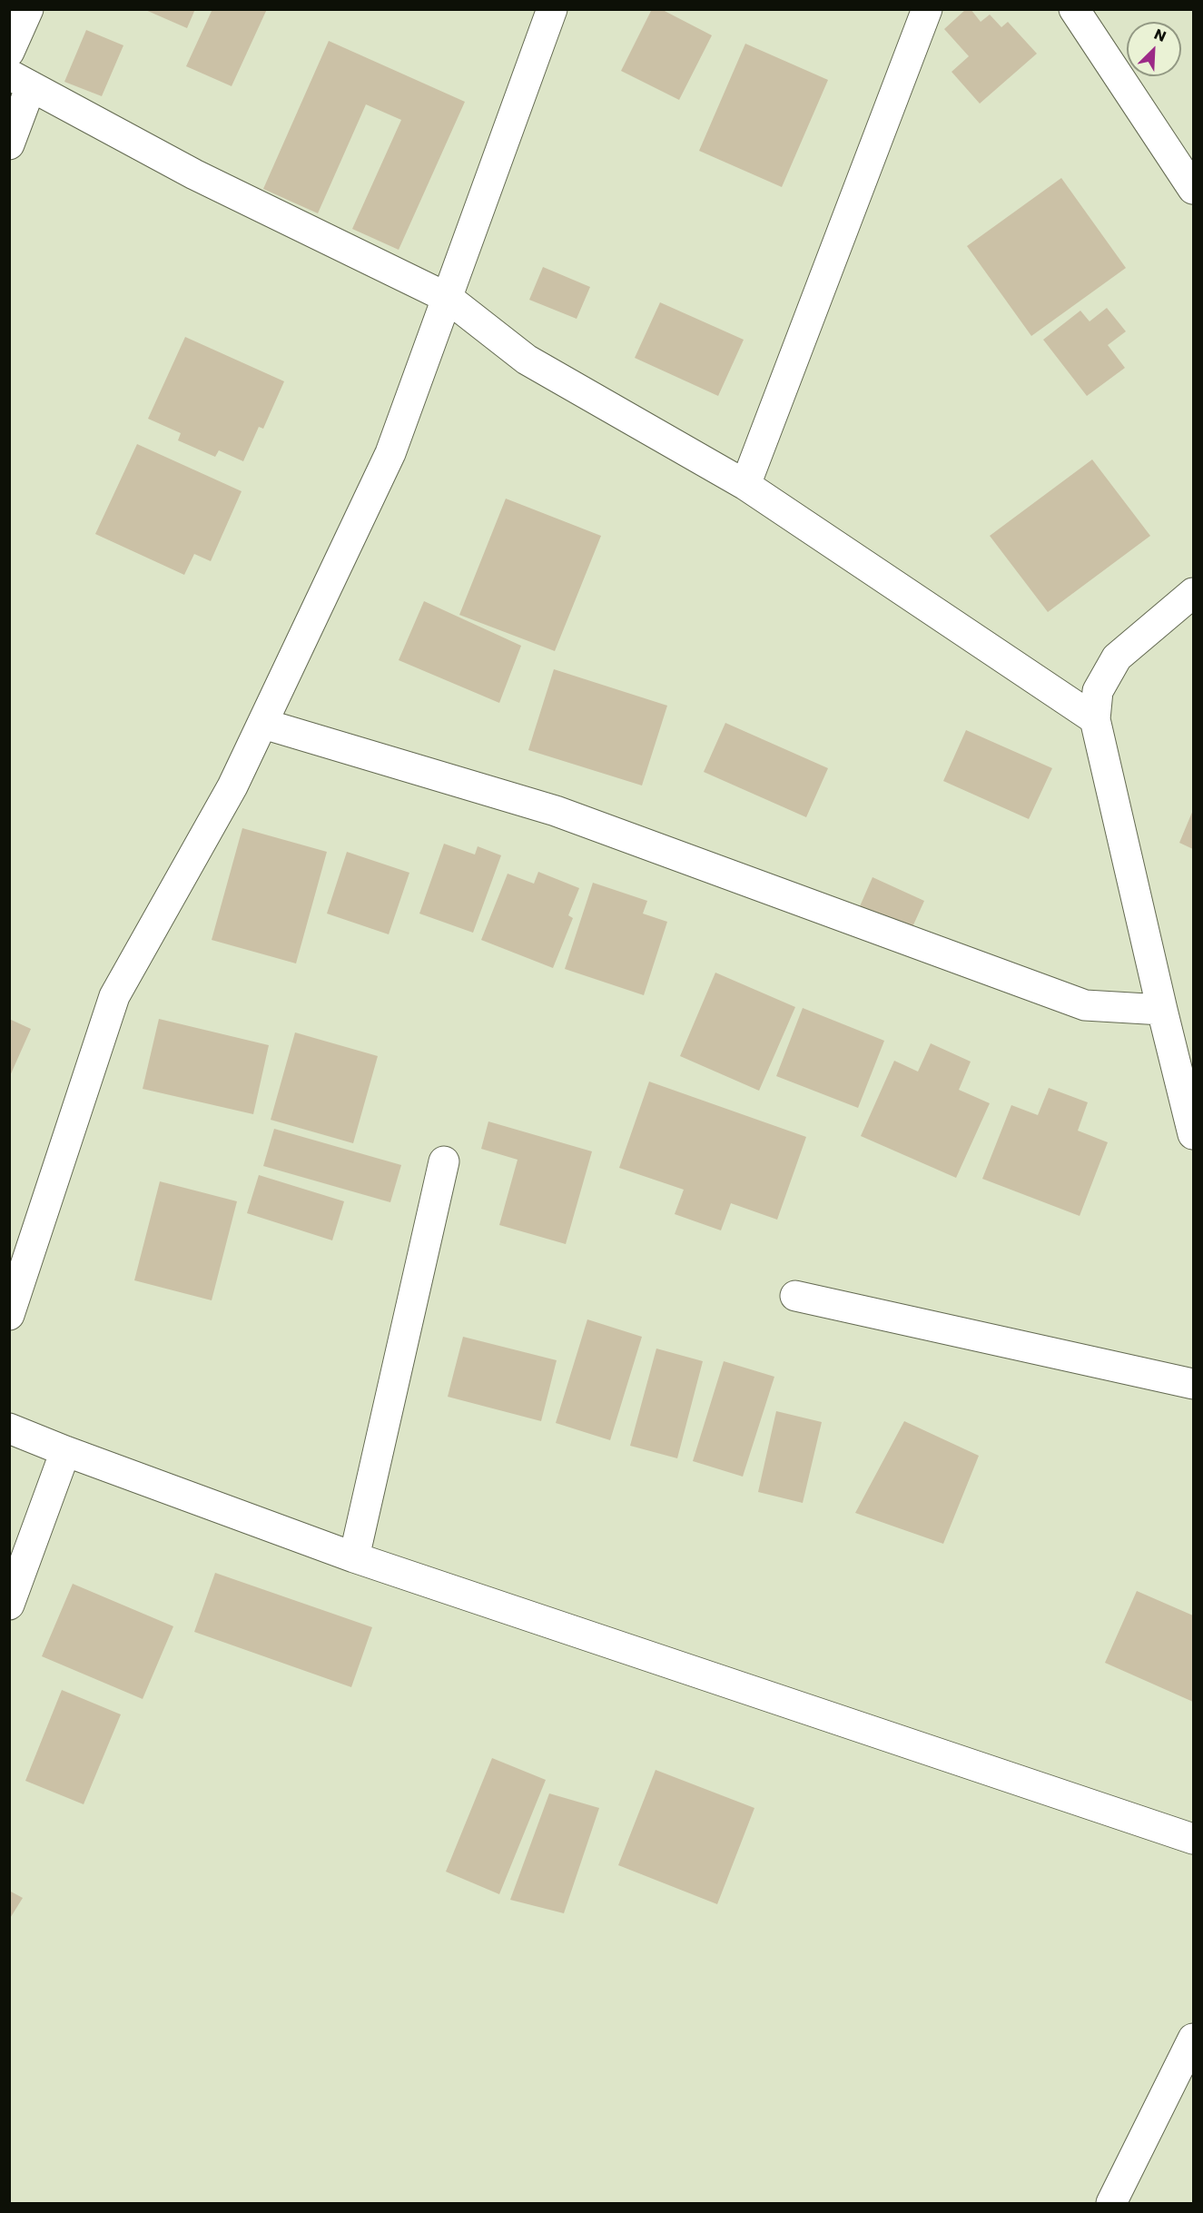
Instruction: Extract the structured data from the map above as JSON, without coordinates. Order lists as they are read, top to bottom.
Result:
{
  "north": "top right"
}
